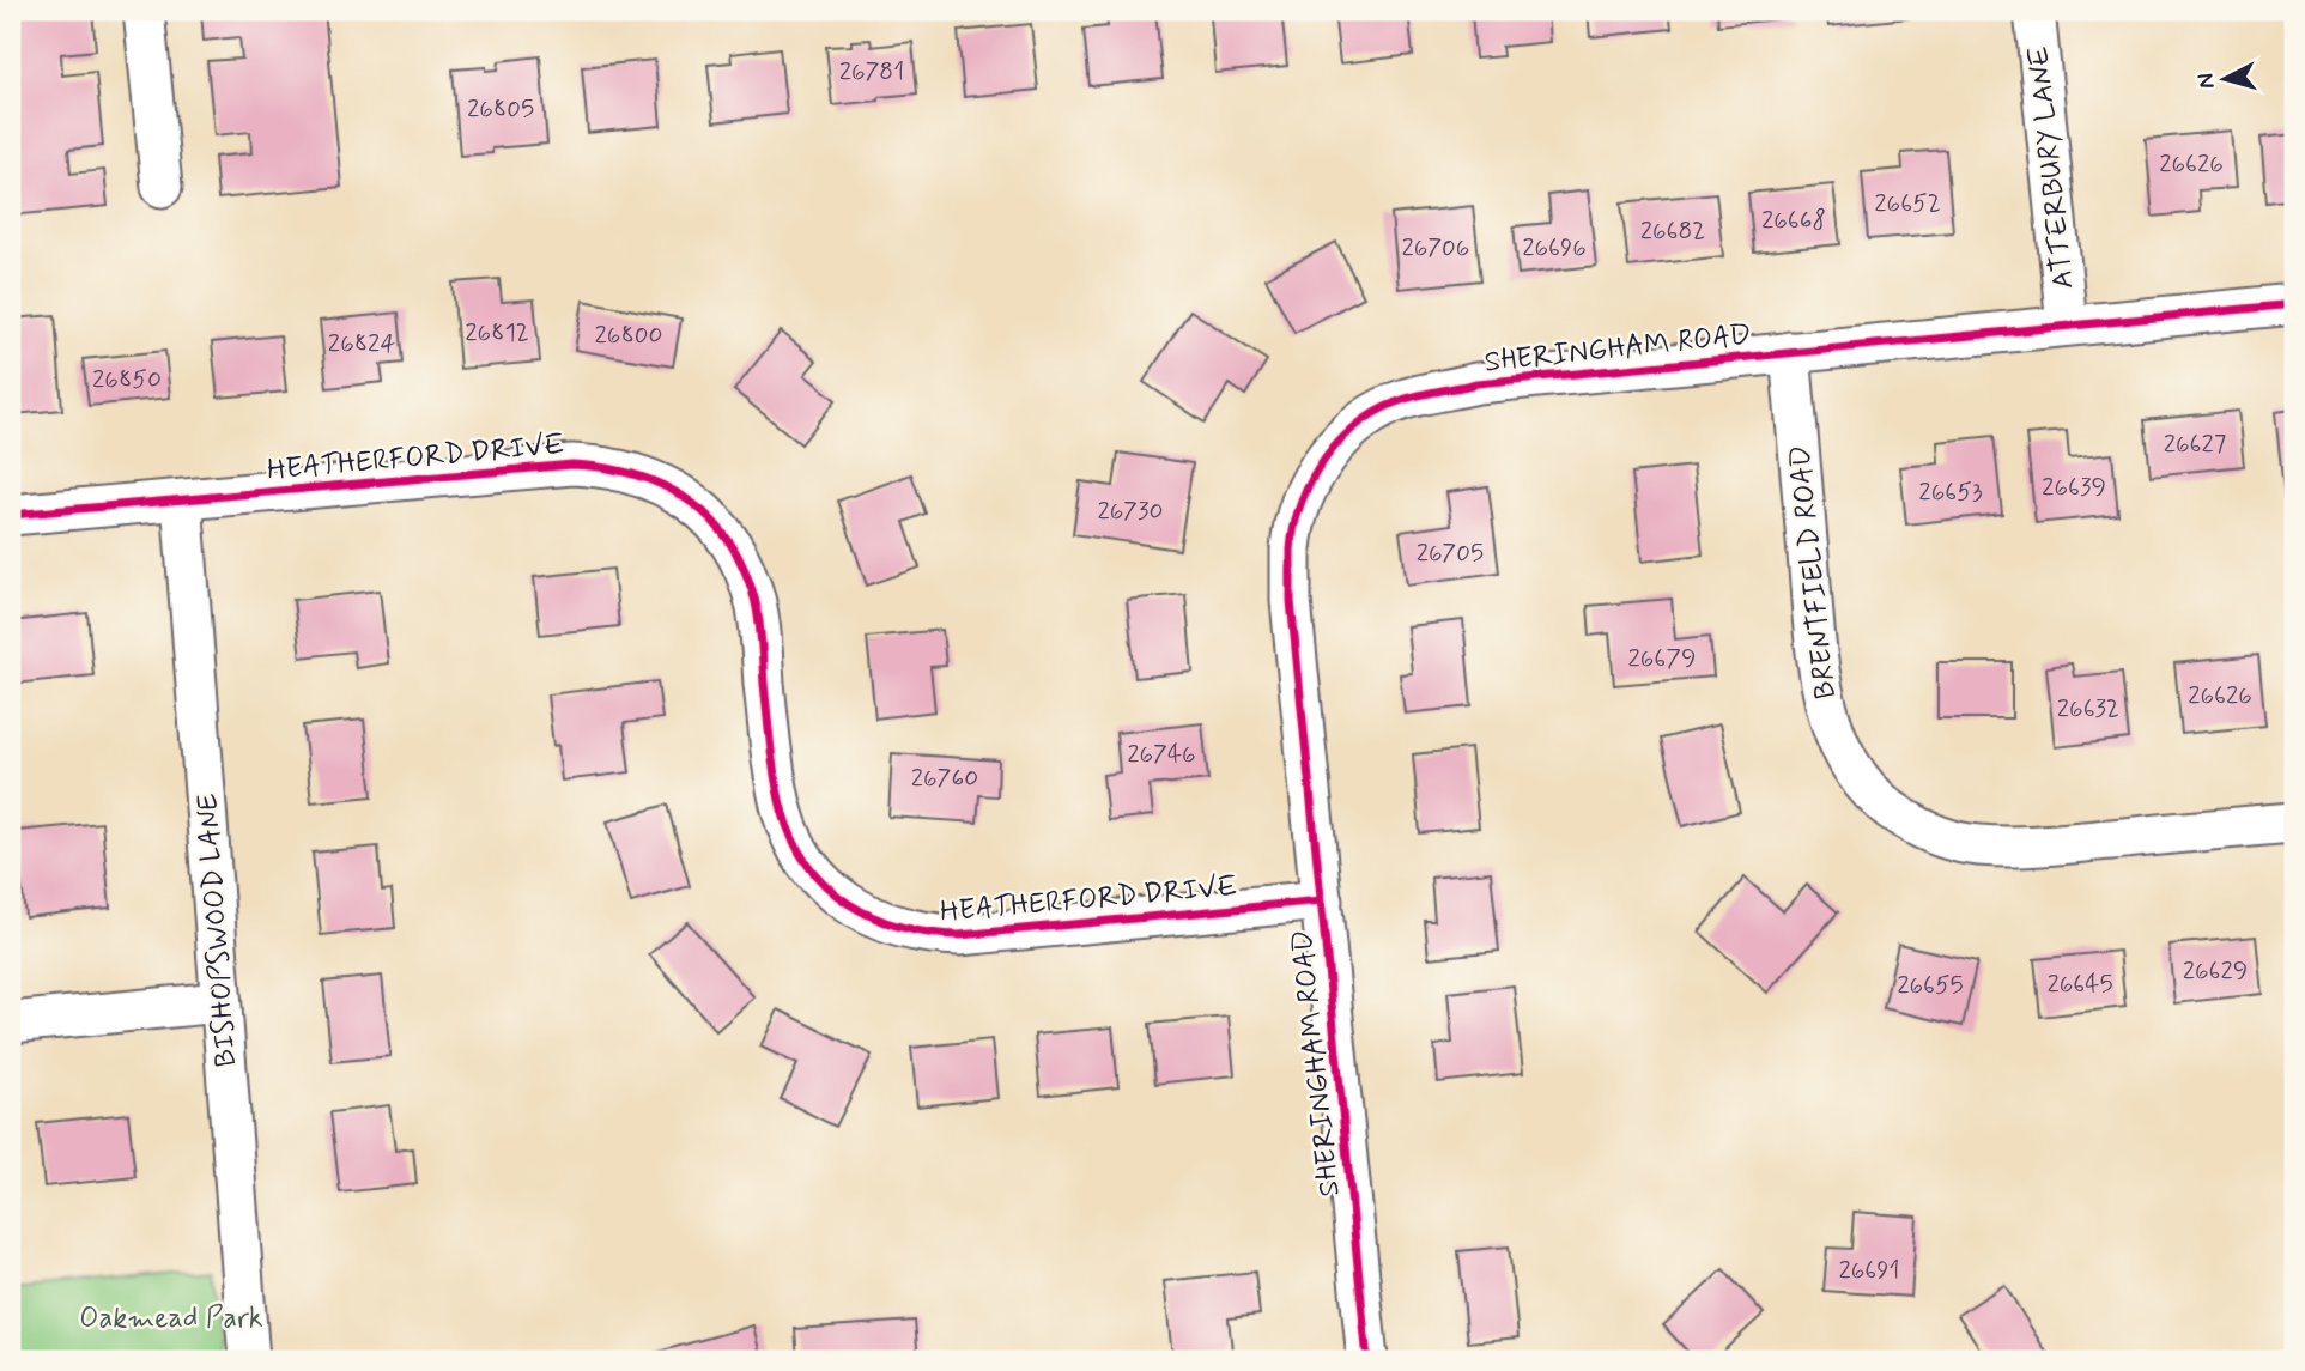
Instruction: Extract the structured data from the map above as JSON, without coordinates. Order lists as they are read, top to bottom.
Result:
{
  "streets": {
    "street": [
      "ATTERBURY LANE",
      "SHERINGHAM ROAD",
      "HEATHERFORD DRIVE",
      "BRENTFIELD ROAD",
      "BISHOPSWOOD LANE"
    ]
  },
  "crossings": [
    ["ATTERBURY LANE", "SHERINGHAM ROAD"],
    ["SHERINGHAM ROAD", "HEATHERFORD DRIVE"],
    ["SHERINGHAM ROAD", "BRENTFIELD ROAD"],
    ["HEATHERFORD DRIVE", "BISHOPSWOOD LANE"]
  ],
  "parks": ["Oakmead Park"],
  "house_numbers": [
    "26781",
    "26805",
    "26626",
    "26652",
    "26668",
    "26682",
    "26706",
    "26696",
    "26812",
    "26800",
    "26824",
    "26850",
    "26627",
    "26639",
    "26653",
    "26730",
    "26705",
    "26679",
    "26626",
    "26632",
    "26746",
    "26760",
    "26629",
    "26645",
    "26655",
    "26691"
  ],
  "north": "left"
}
